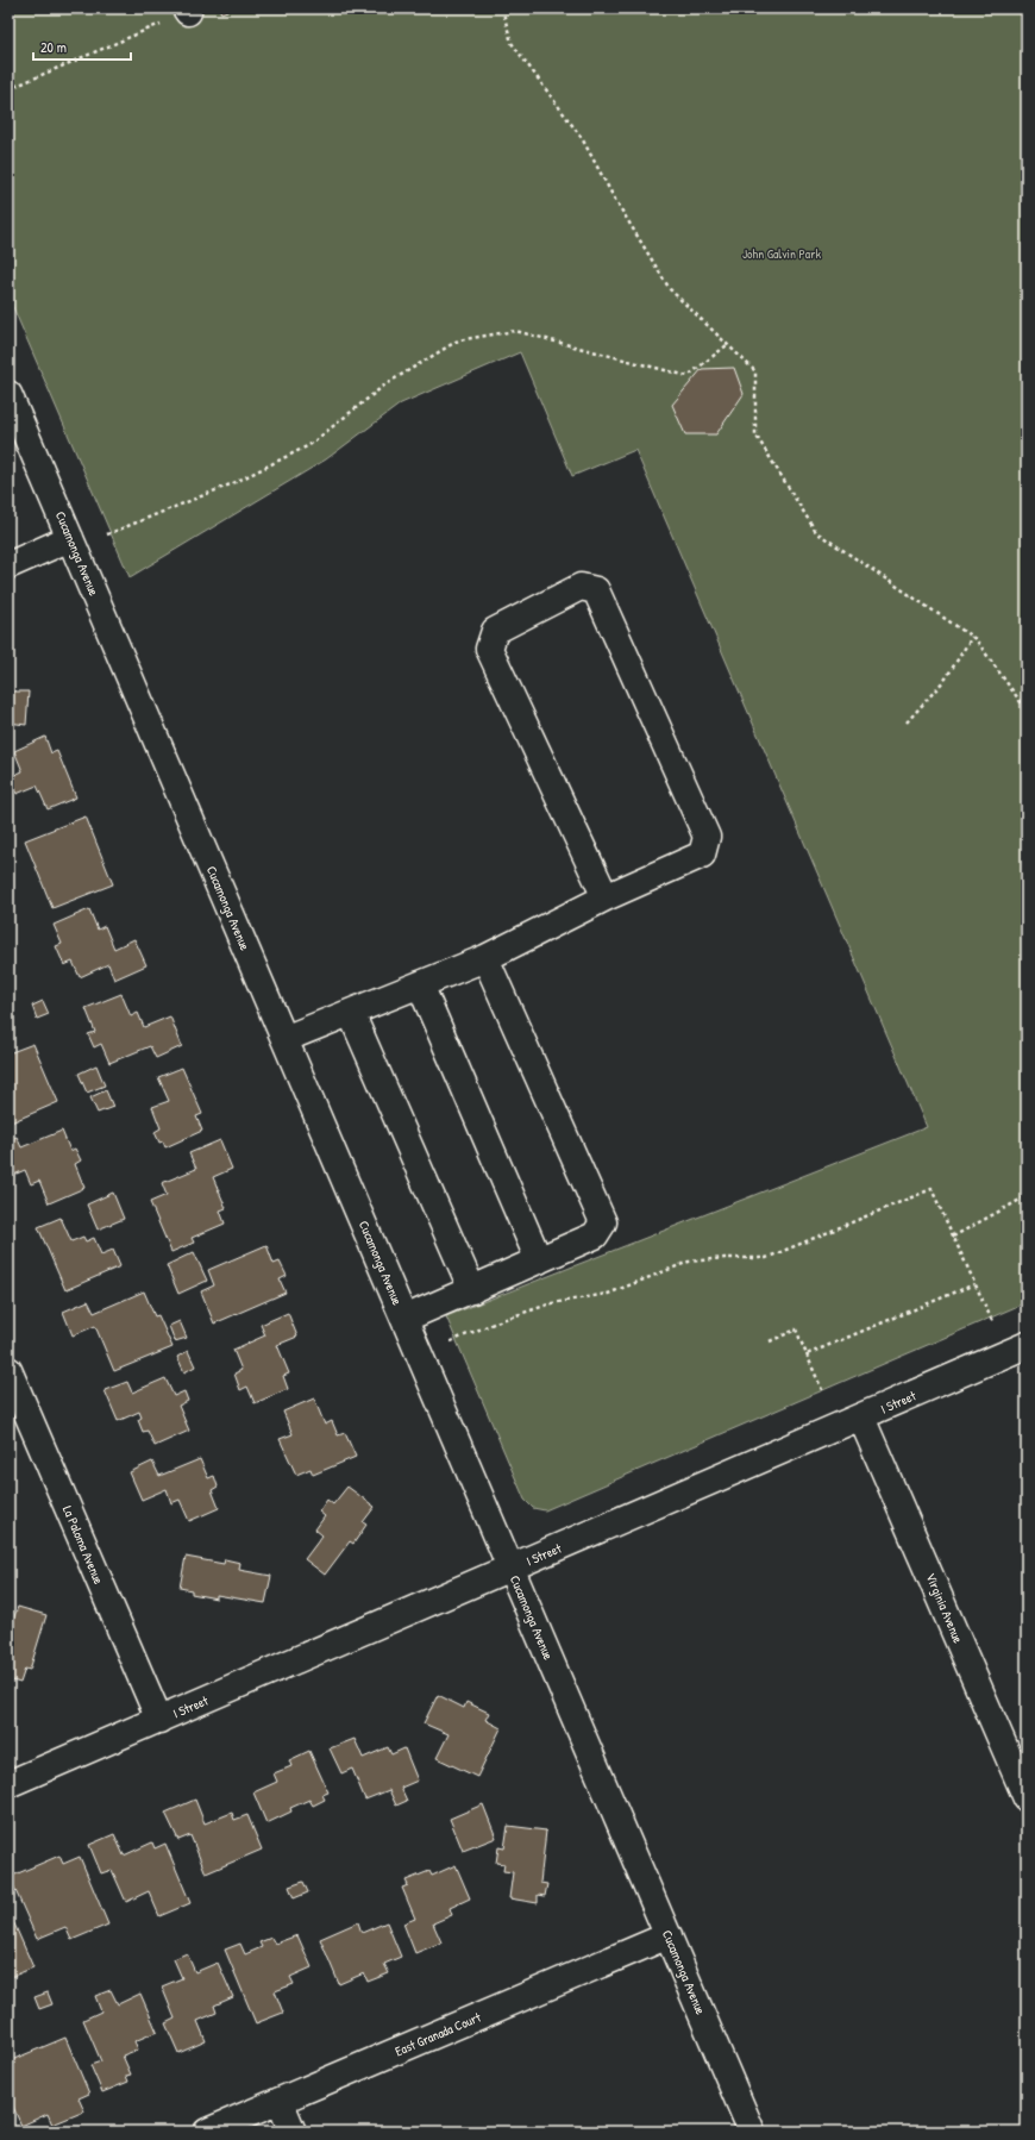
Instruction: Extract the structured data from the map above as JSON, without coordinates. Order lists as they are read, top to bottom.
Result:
{
  "streets": {
    "street": [
      "Cucamonga Avenue",
      "I Street",
      "La Paloma Avenue",
      "Virginia Avenue",
      "East Granada Court"
    ]
  },
  "crossings": [
    ["Cucamonga Avenue", "I Street"],
    ["Cucamonga Avenue", "East Granada Court"],
    ["I Street", "La Paloma Avenue"],
    ["I Street", "Virginia Avenue"]
  ],
  "parks": ["John Galvin Park"],
  "scale_bar": "20 m"
}
